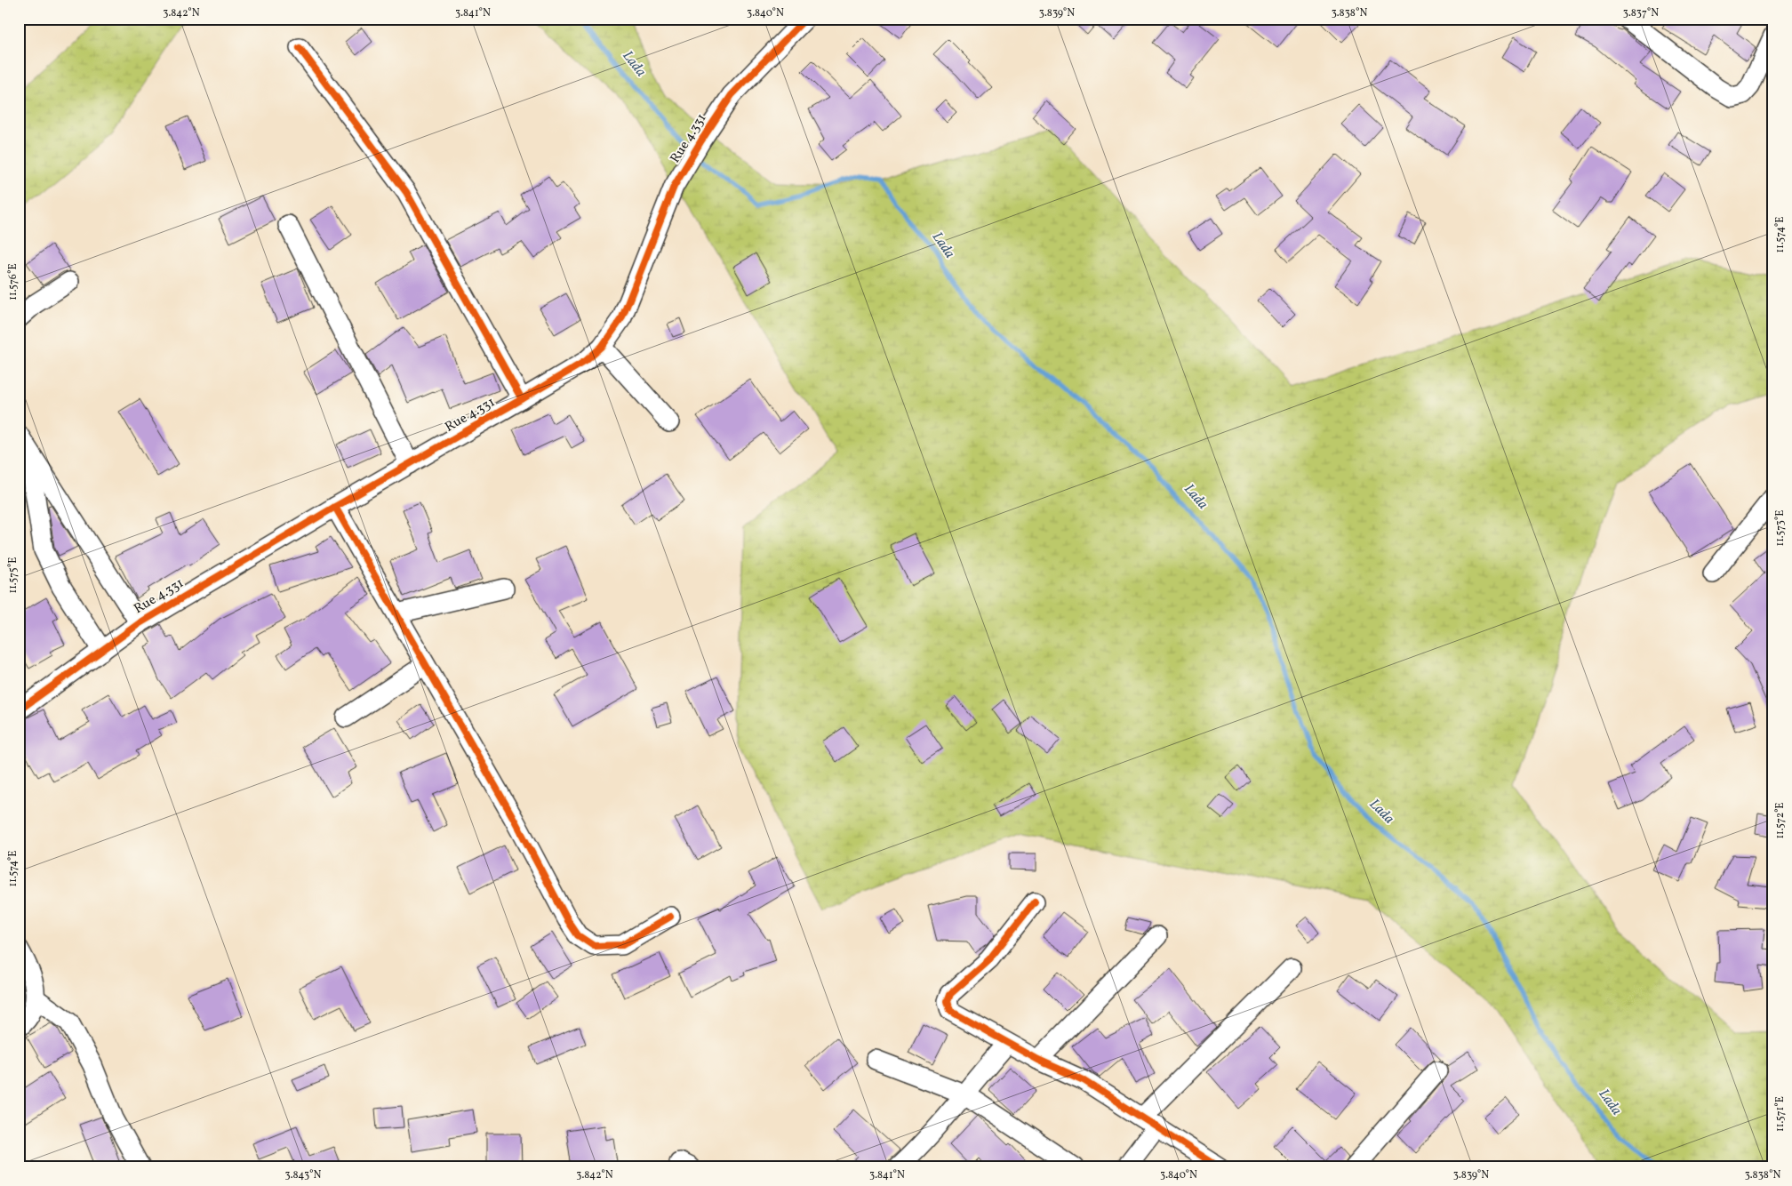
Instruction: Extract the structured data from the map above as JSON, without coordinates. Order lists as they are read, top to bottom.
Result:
{
  "streets": {
    "street": ["Rue 4.331"]
  },
  "water": ["Lada"],
  "coordinates": [
    "3.842°N",
    "3.841°N",
    "3.840°N",
    "3.839°N",
    "3.838°N",
    "3.837°N",
    "11.574°E",
    "11.576°E",
    "11.573°E",
    "11.575°E",
    "11.572°E",
    "11.571°E",
    "3.843°N"
  ]
}
